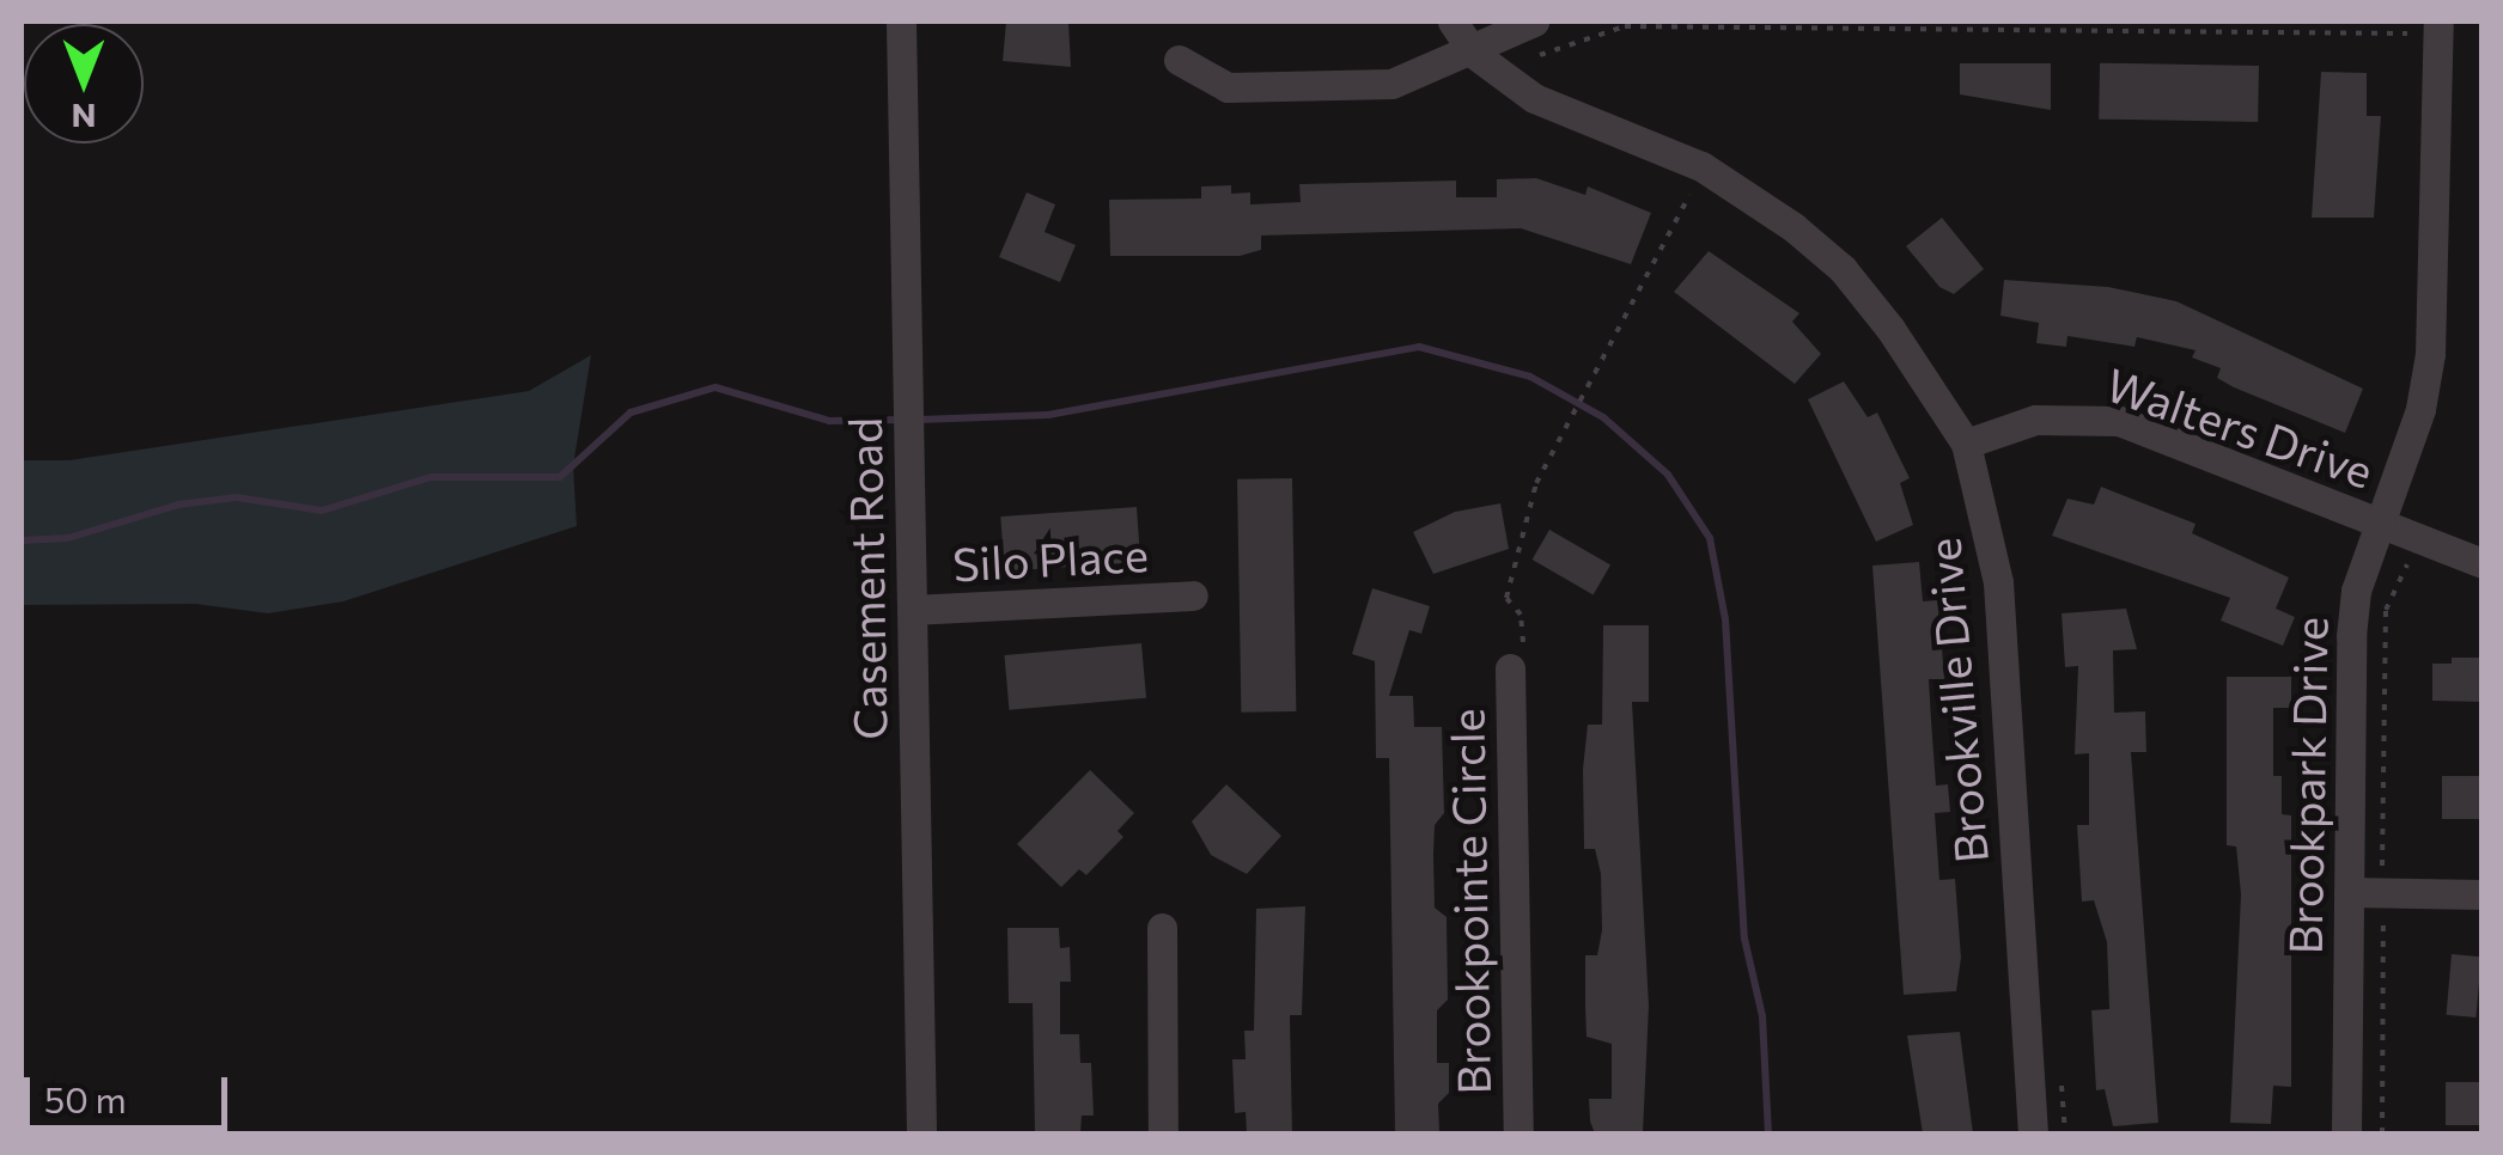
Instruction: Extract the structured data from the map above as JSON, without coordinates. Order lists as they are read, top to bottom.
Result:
{
  "streets": {
    "street": [
      "Walters Drive",
      "Silo Place",
      "Casement Road",
      "Brookville Drive",
      "Brookpark Drive",
      "Brookpointe Circle"
    ]
  },
  "crossings": [
    ["Walters Drive", "Brookville Drive"],
    ["Walters Drive", "Brookpark Drive"],
    ["Silo Place", "Casement Road"]
  ],
  "scale_bar": "50 m",
  "north": "bottom"
}
